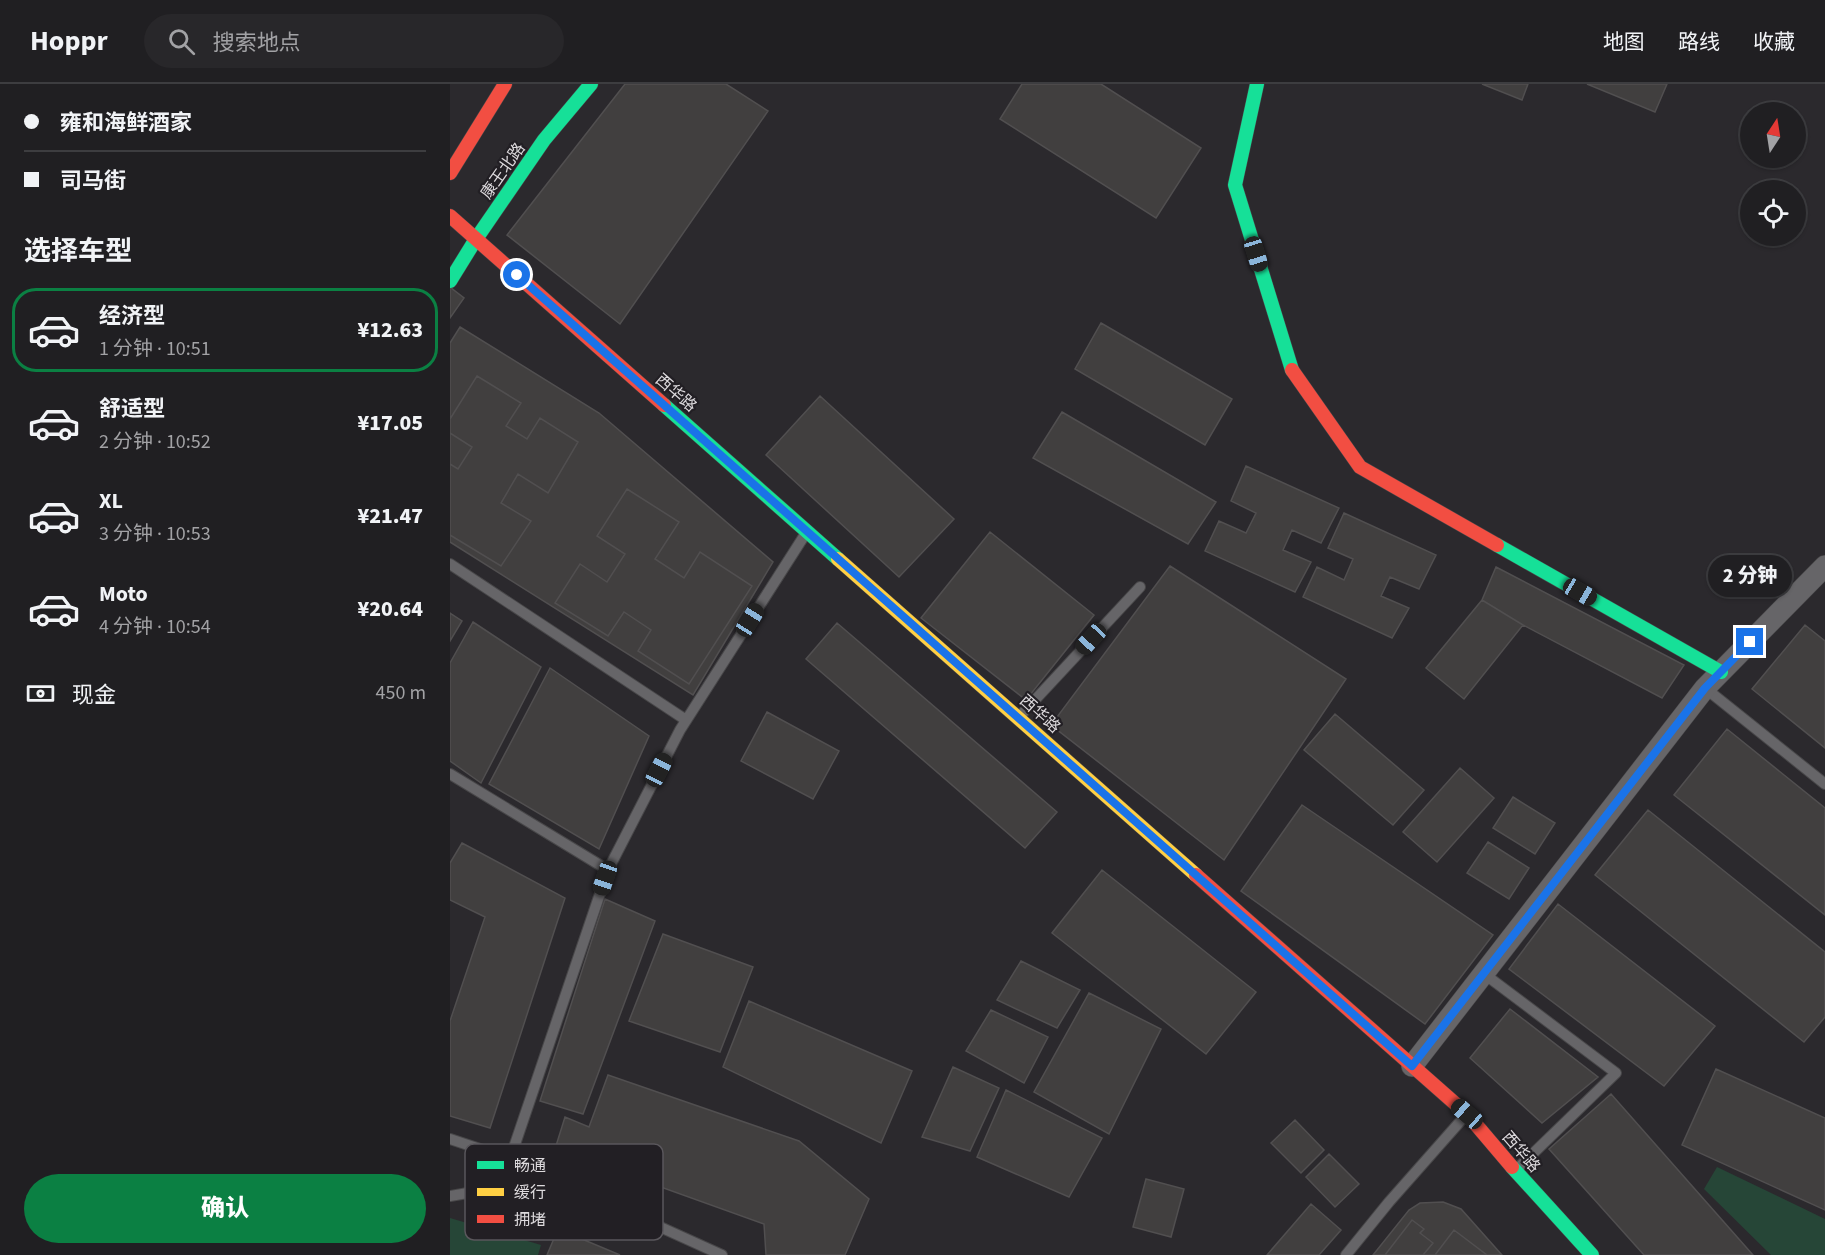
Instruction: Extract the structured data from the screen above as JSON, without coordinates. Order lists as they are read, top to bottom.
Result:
{
  "streets": {
    "street": ["康王北路", "西华路"]
  },
  "crossings": [
    ["康王北路", "西华路"]
  ],
  "legend": ["畅通", "缓行", "拥堵"],
  "north": "top",
  "page": {
    "header": "Hoppr",
    "search": "搜索地点",
    "nav": ["地图", "路线", "收藏"],
    "banner": ["雍和海鲜酒家", "司马街"],
    "heading": "选择车型",
    "list": [
      {
        "name": "经济型",
        "note": "1 分钟 · 10:51",
        "value": "¥12.63"
      },
      {
        "name": "舒适型",
        "note": "2 分钟 · 10:52",
        "value": "¥17.05"
      },
      {
        "name": "XL",
        "note": "3 分钟 · 10:53",
        "value": "¥21.47"
      },
      {
        "name": "Moto",
        "note": "4 分钟 · 10:54",
        "value": "¥20.64"
      }
    ],
    "bubble": "2 分钟",
    "pay": ["现金", "450 m"],
    "buttons": "确认"
  }
}
